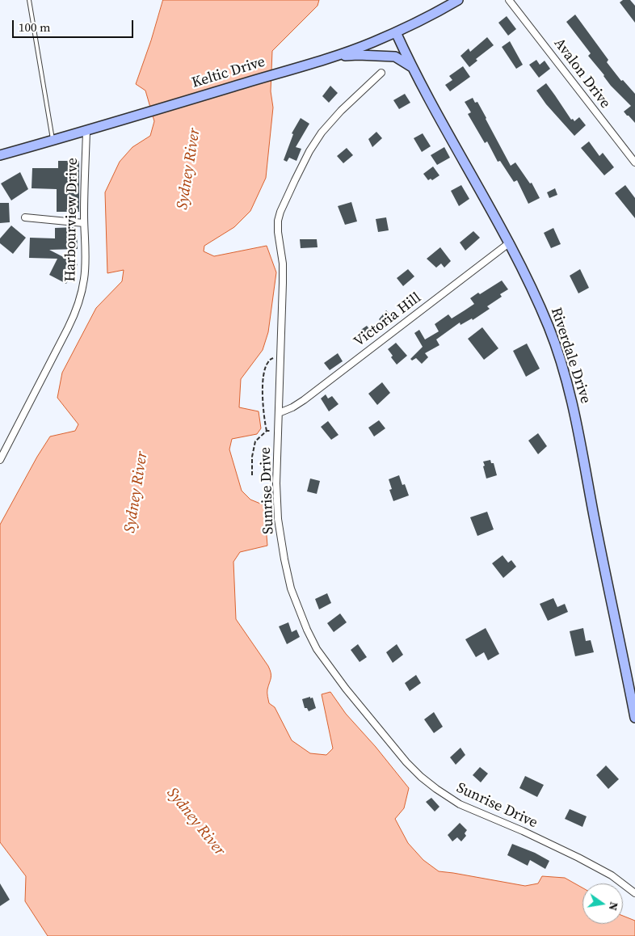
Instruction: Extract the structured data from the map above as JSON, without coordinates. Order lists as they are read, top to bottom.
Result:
{
  "streets": {
    "main road": ["Keltic Drive", "Riverdale Drive"],
    "street": [
      "Avalon Drive",
      "Harbourview Drive",
      "Victoria Hill",
      "Sunrise Drive"
    ]
  },
  "crossings": [
    ["Keltic Drive", "Harbourview Drive"],
    ["Keltic Drive", "Riverdale Drive"],
    ["Victoria Hill", "Riverdale Drive"],
    ["Victoria Hill", "Sunrise Drive"]
  ],
  "water": ["Sydney River"],
  "scale_bar": "100 m",
  "north": "right"
}
